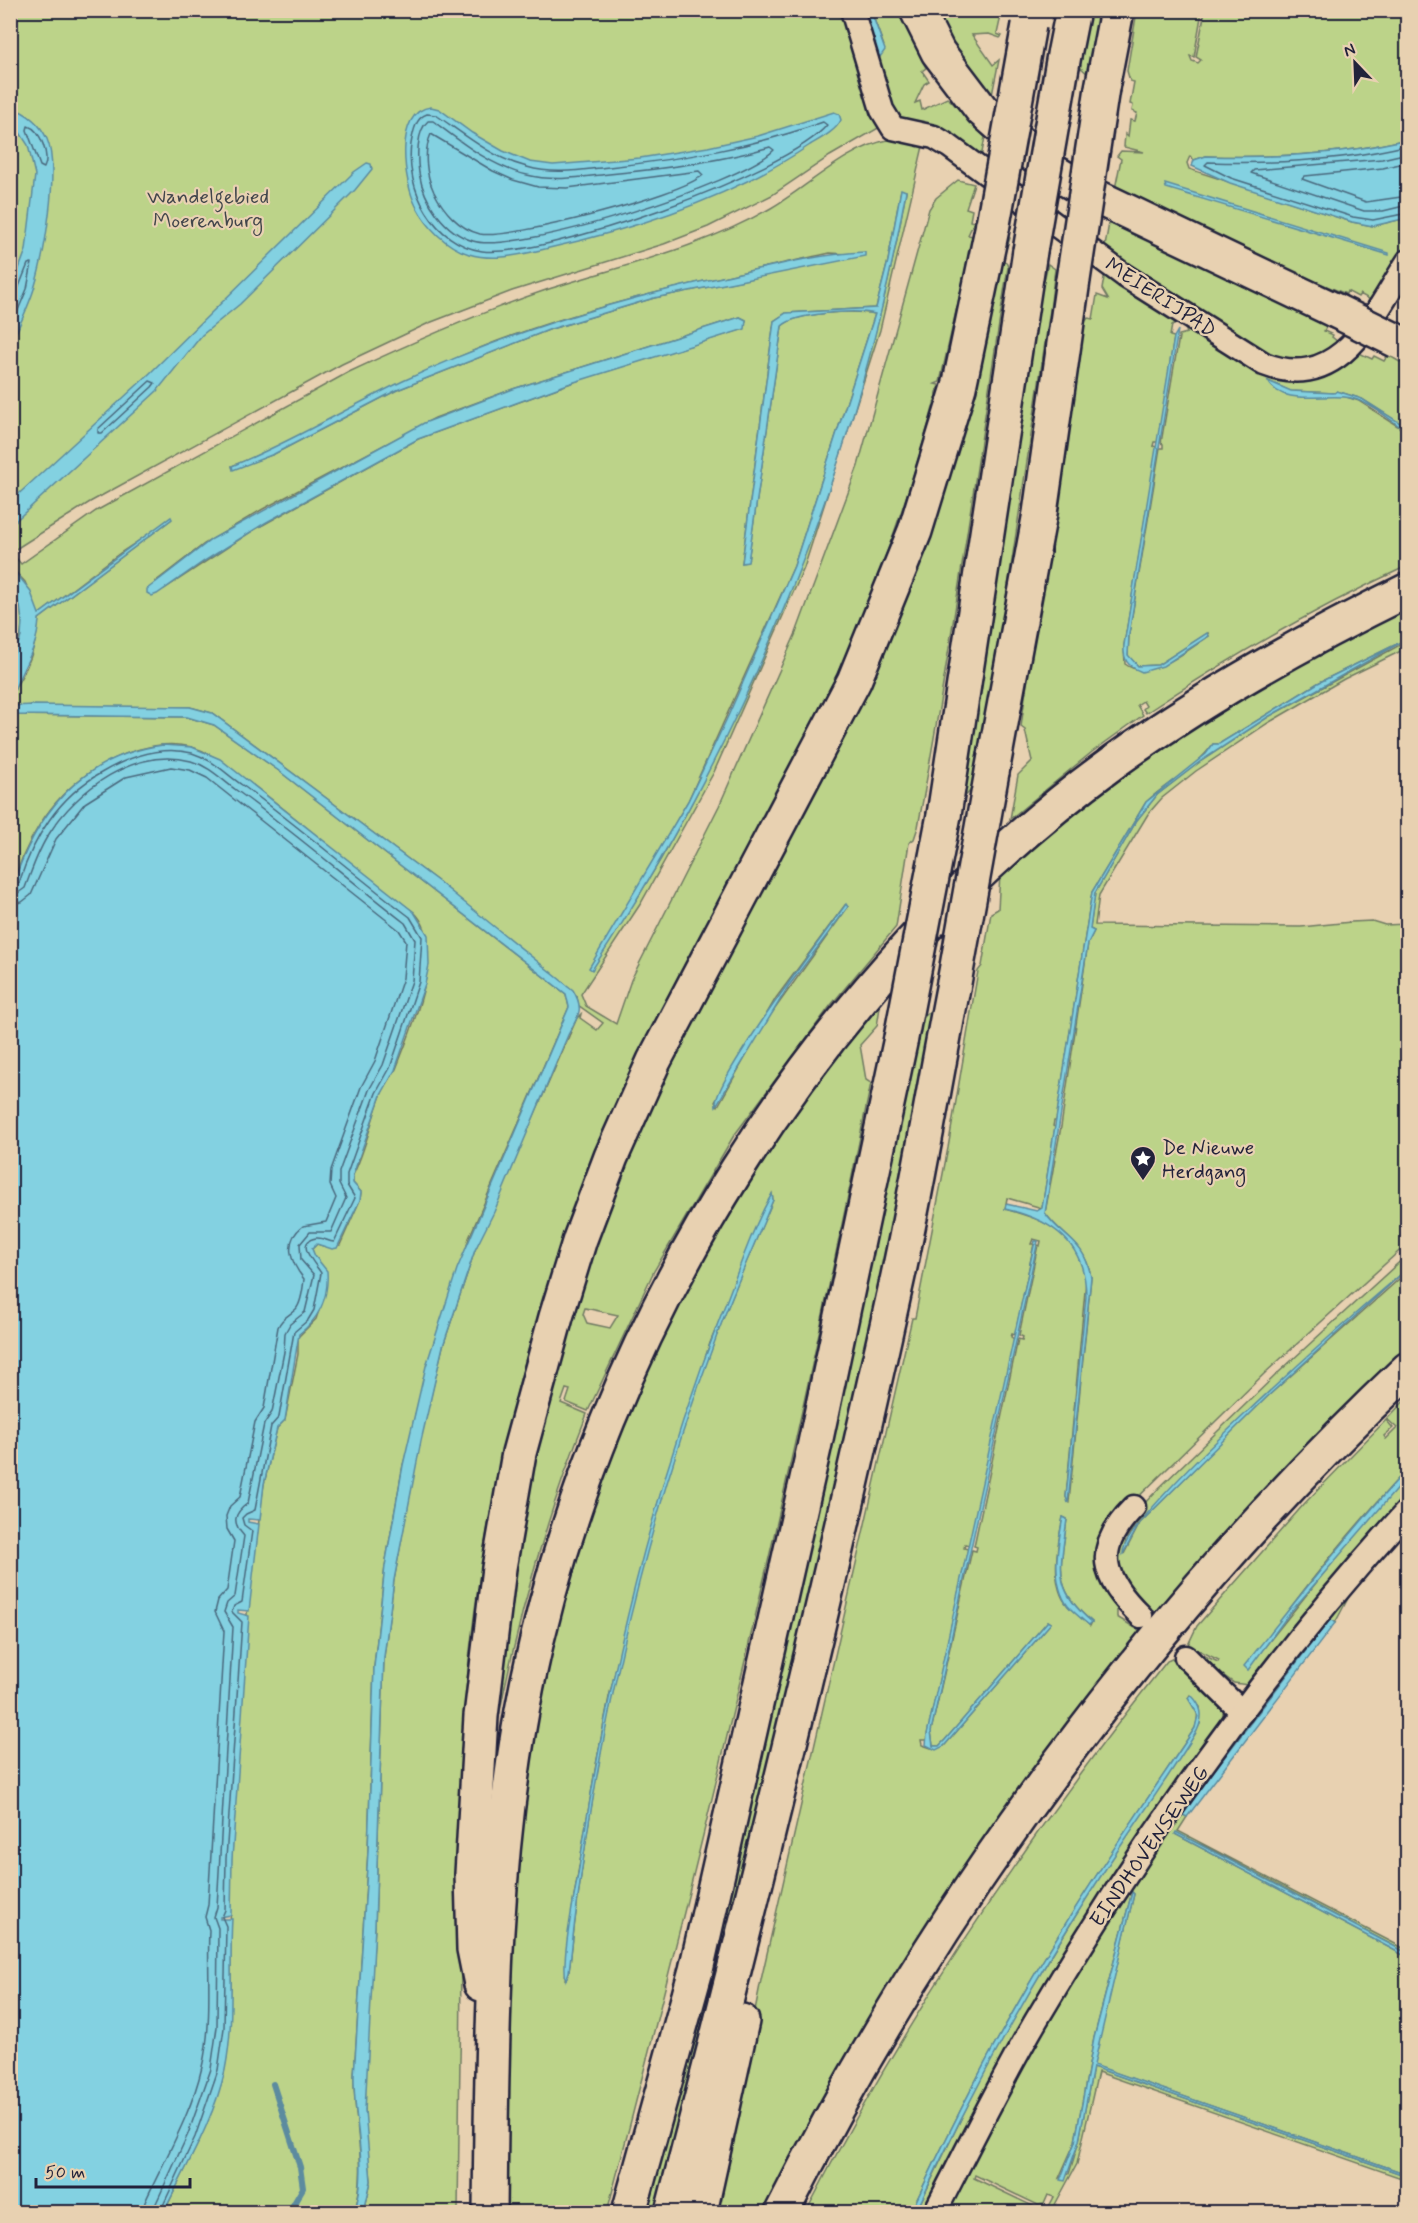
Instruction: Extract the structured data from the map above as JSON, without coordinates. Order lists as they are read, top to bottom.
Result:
{
  "streets": {
    "street": ["MEIERIJPAD", "EINDHOVENSEWEG"]
  },
  "parks": ["Wandelgebied Moerenburg"],
  "places": {
    "place": ["De Nieuwe Herdgang"]
  },
  "scale_bar": "50 m",
  "north": "top left"
}
